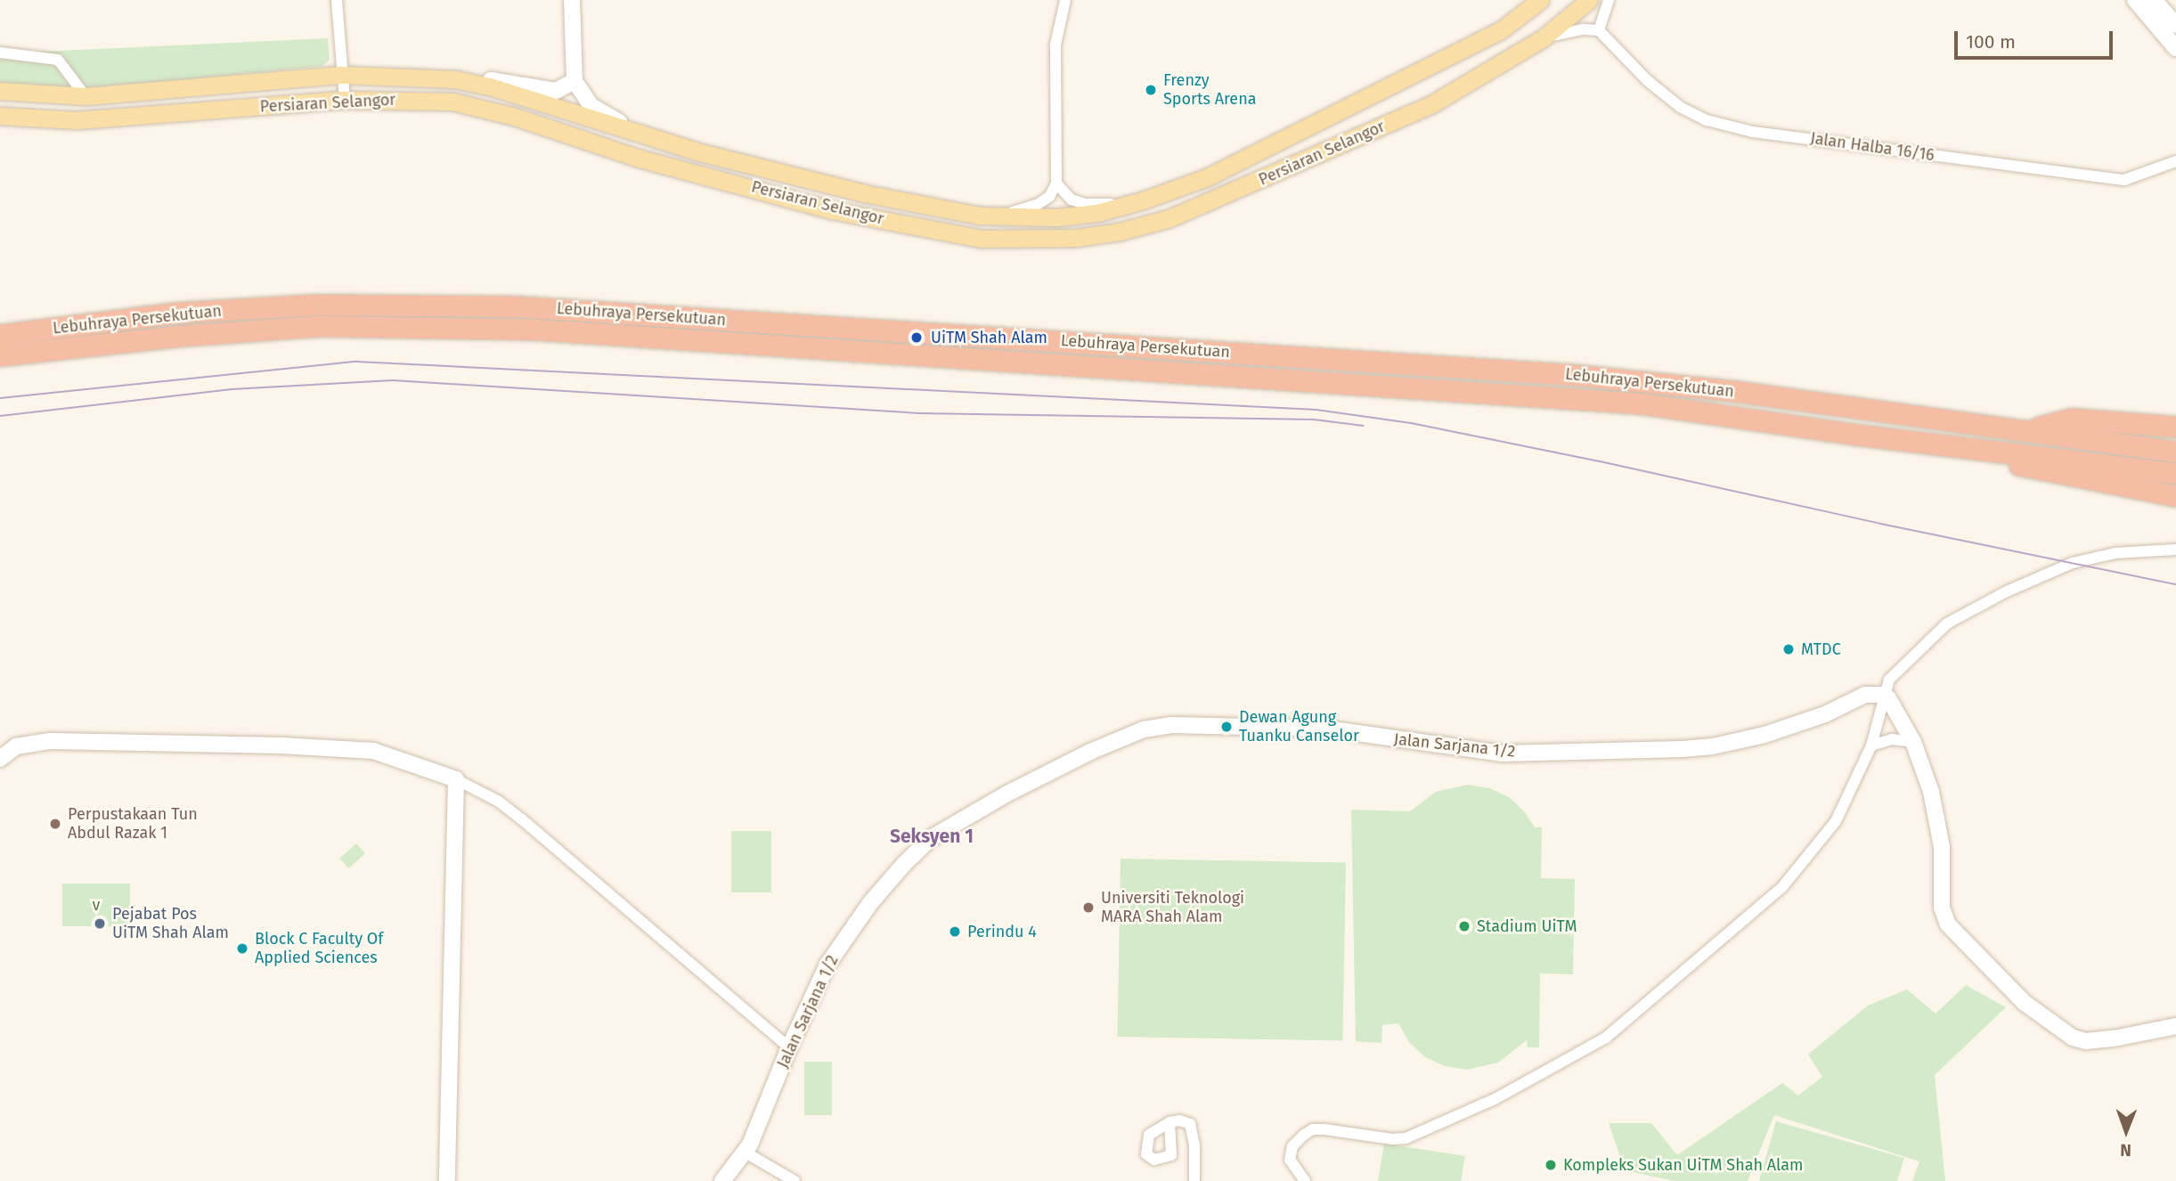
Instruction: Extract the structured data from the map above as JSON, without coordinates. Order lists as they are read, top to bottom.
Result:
{
  "streets": {
    "highway": ["Lebuhraya Persekutuan"],
    "main road": ["Persiaran Selangor"],
    "street": ["Jalan Halba 16/16", "Jalan Sarjana 1/2"]
  },
  "districts": ["Seksyen 1"],
  "parks": ["v"],
  "places": [
    "Frenzy Sports Arena",
    "UiTM Shah Alam",
    "MTDC",
    "Dewan Agung Tuanku Canselor",
    "Perpustakaan Tun Abdul Razak 1",
    "Universiti Teknologi MARA Shah Alam",
    "Pejabat Pos UiTM Shah Alam",
    "Stadium UiTM",
    "Perindu 4",
    "Block C Faculty Of Applied Sciences",
    "Kompleks Sukan UiTM Shah Alam"
  ],
  "scale_bar": "100 m",
  "north": "bottom"
}
